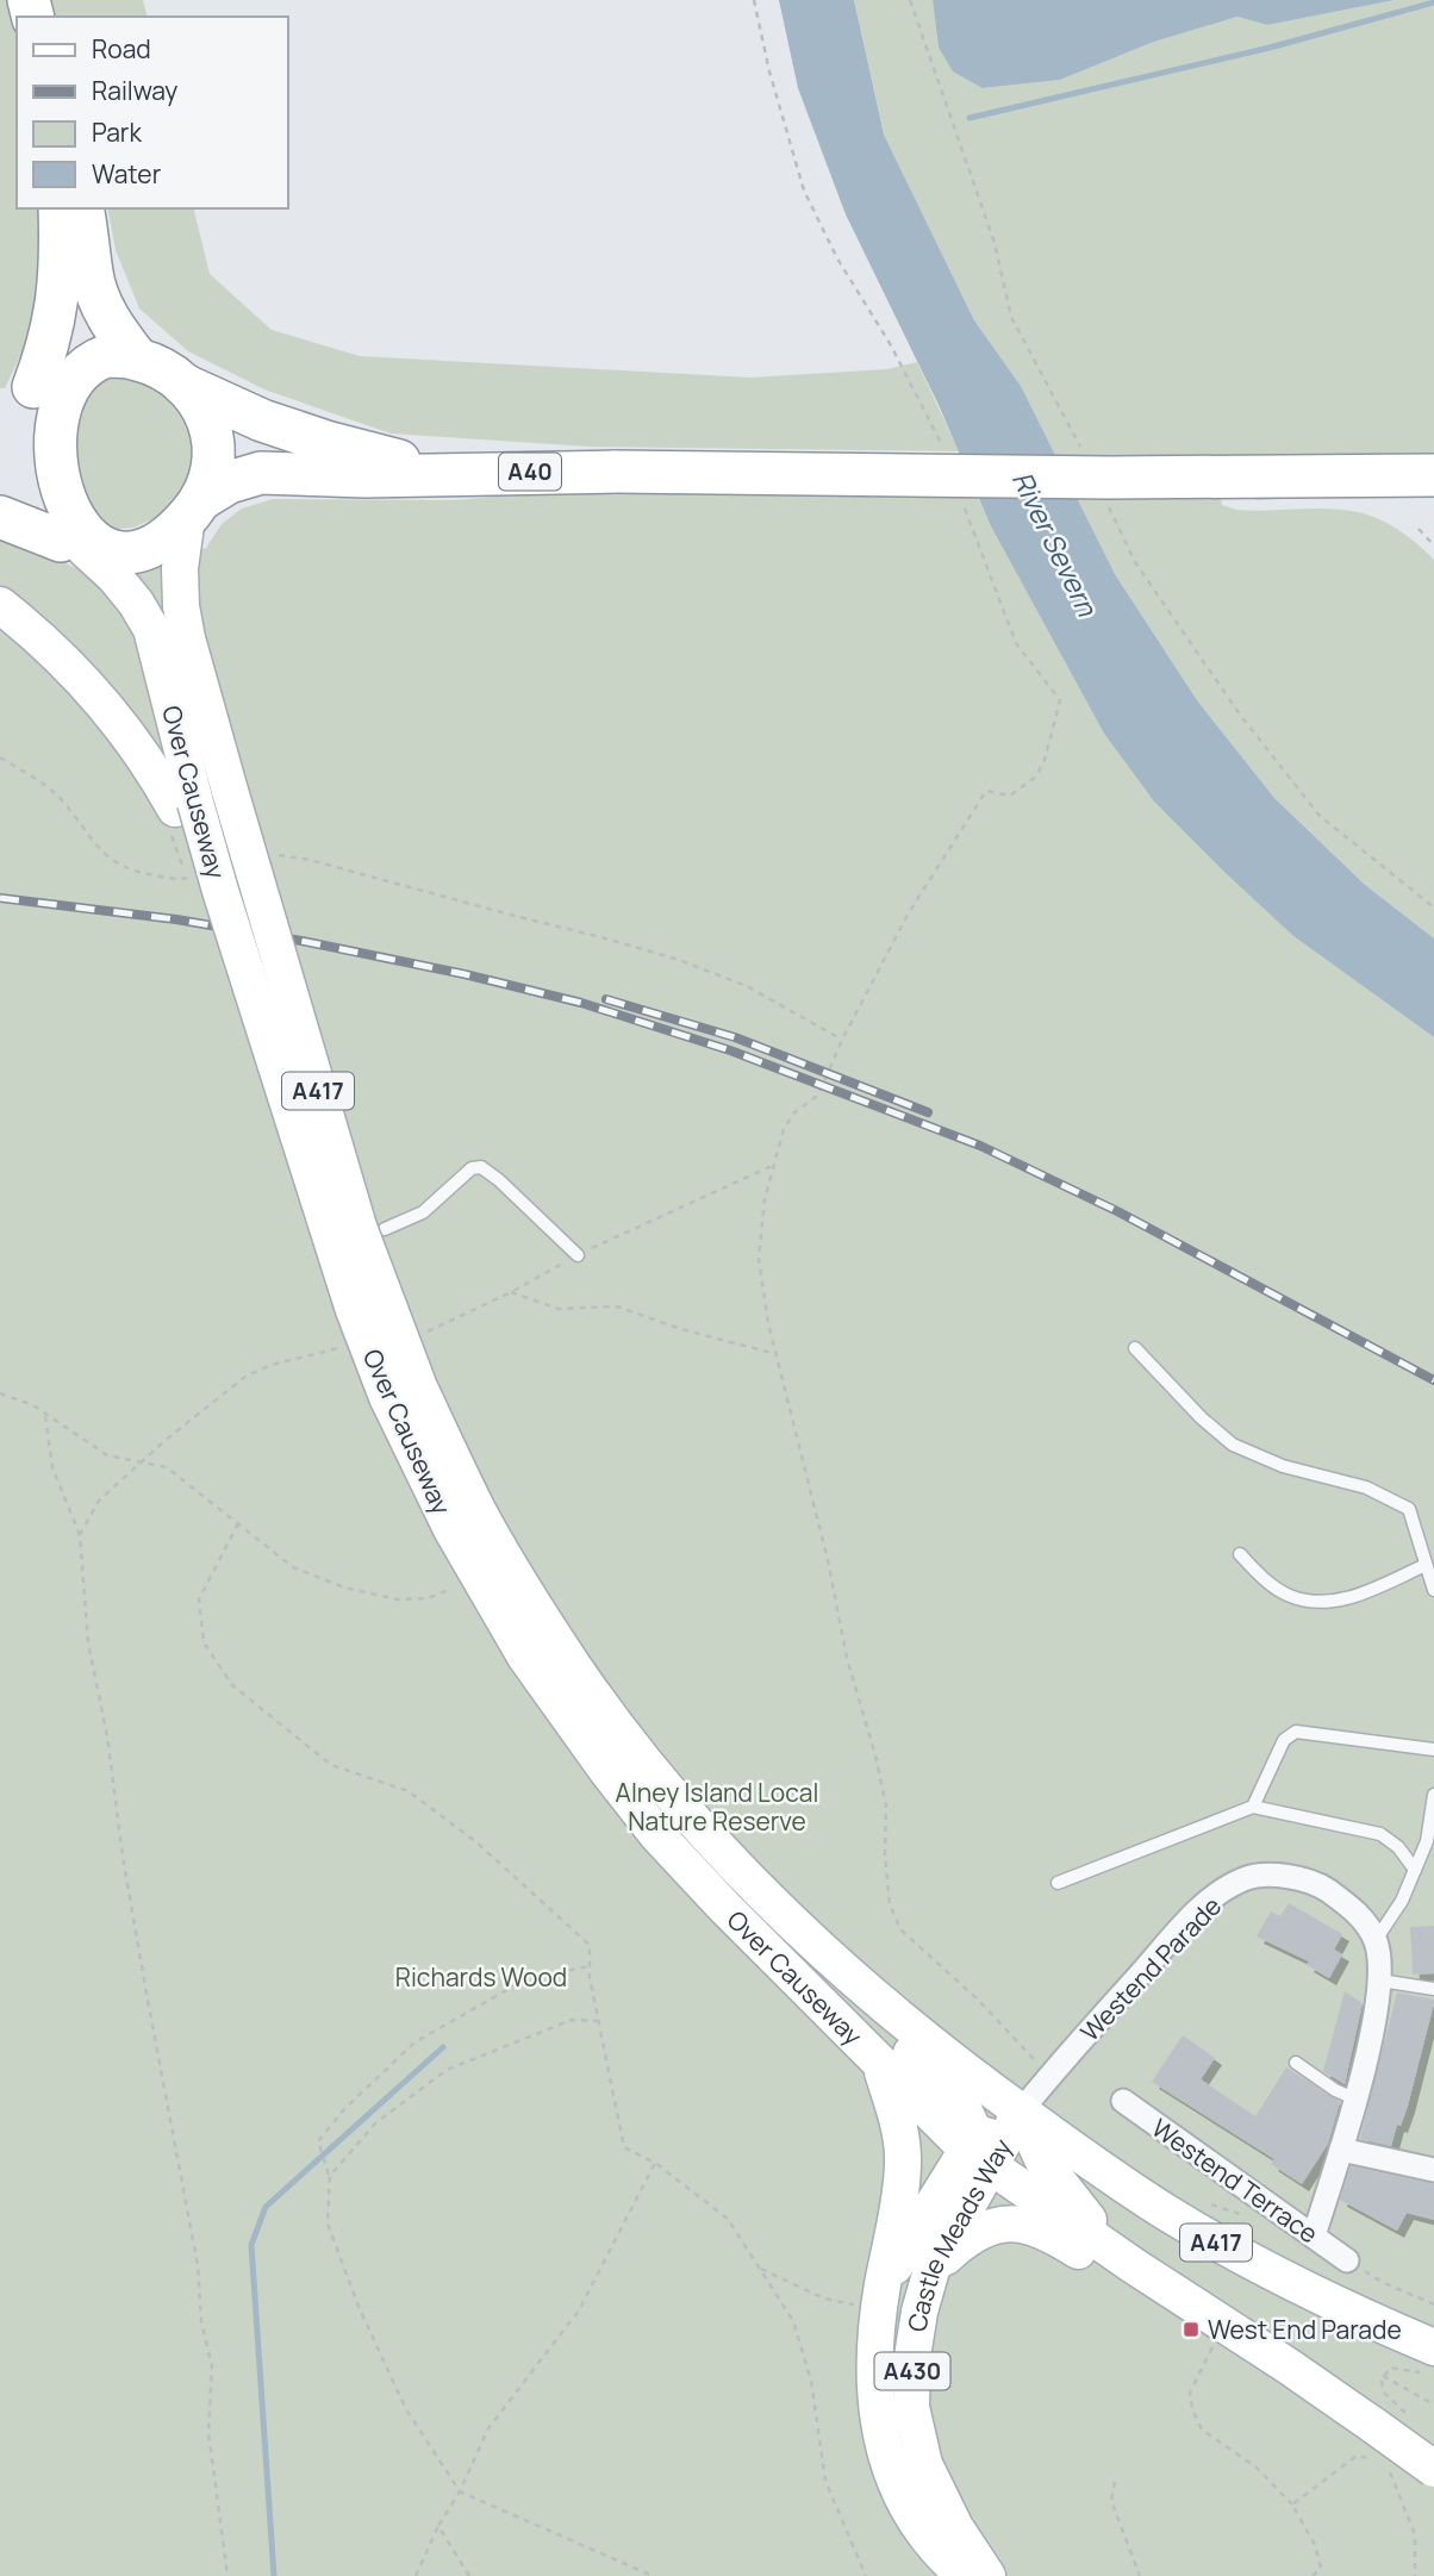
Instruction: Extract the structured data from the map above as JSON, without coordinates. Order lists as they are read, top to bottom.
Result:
{
  "streets": {
    "highway": ["A40"],
    "main road": [
      "Over Causeway",
      "A417",
      "Castle Meads Way",
      "A430"
    ],
    "street": ["Westend Parade", "Westend Terrace"]
  },
  "crossings": [
    ["A40", "Over Causeway"],
    ["Over Causeway", "A417"],
    ["Over Causeway", "Westend Parade"],
    ["Over Causeway", "Castle Meads Way"],
    ["A417", "Westend Parade"],
    ["A417", "Castle Meads Way"],
    ["Westend Parade", "Westend Terrace"],
    ["Westend Parade", "Castle Meads Way"]
  ],
  "water": ["River Severn"],
  "parks": ["Alney Island Local Nature Reserve", "Richards Wood"],
  "places": {
    "transit": ["West End Parade"]
  },
  "legend": [
    "Road",
    "Railway",
    "Park",
    "Water"
  ]
}
